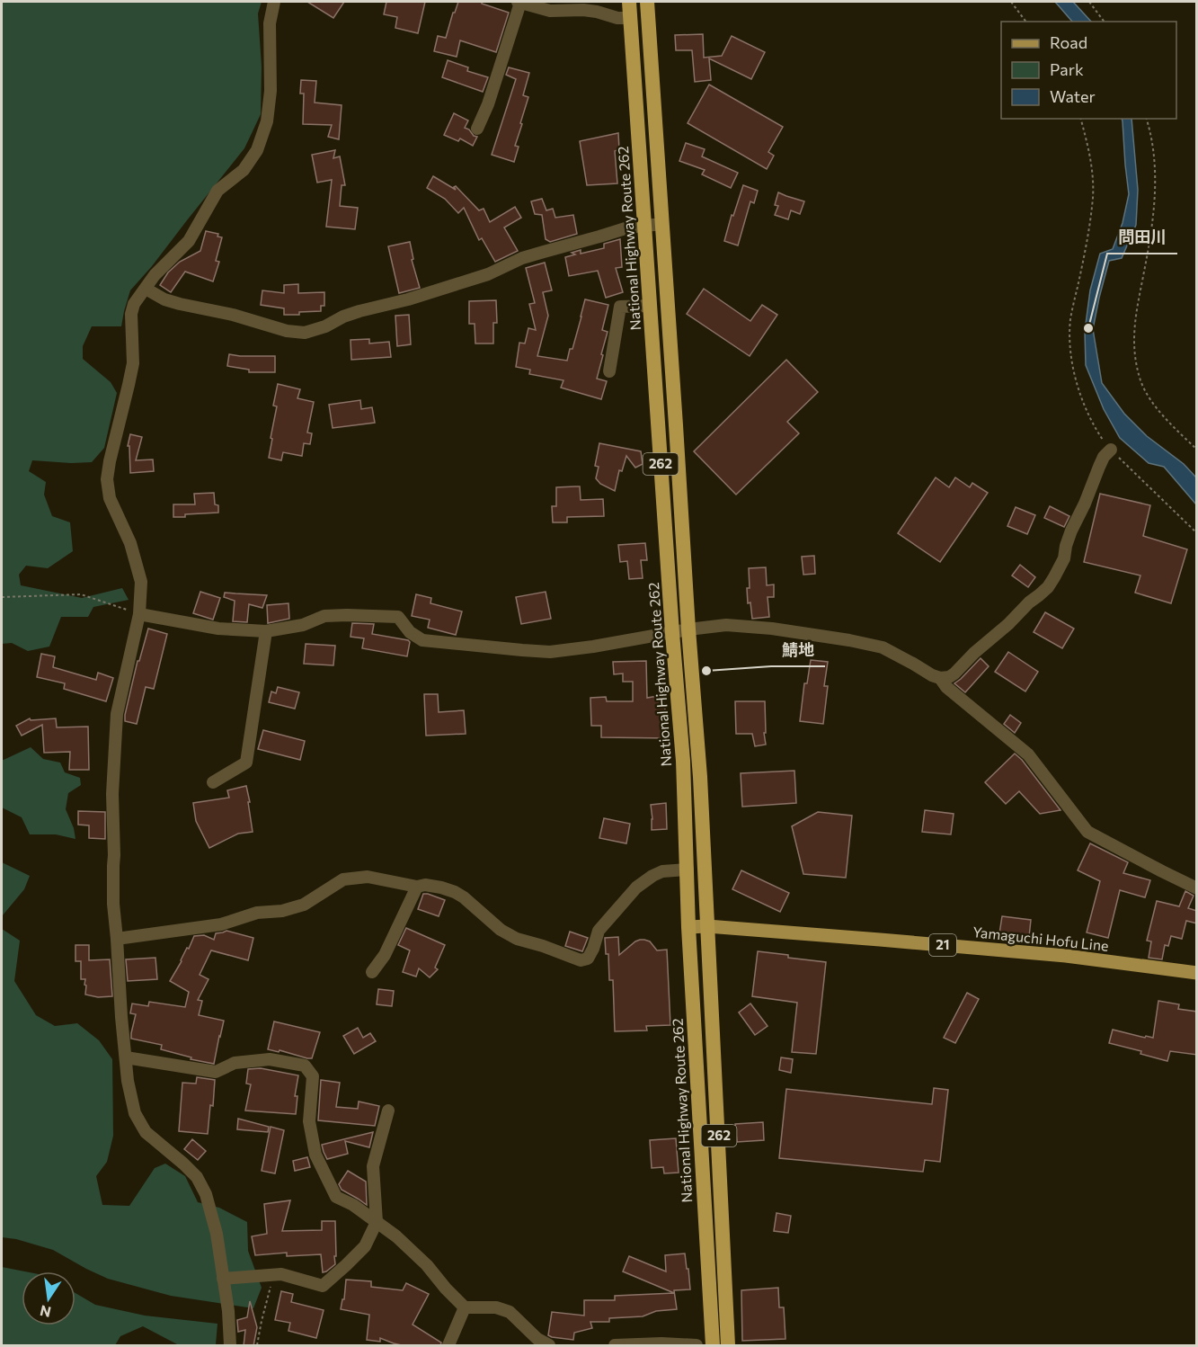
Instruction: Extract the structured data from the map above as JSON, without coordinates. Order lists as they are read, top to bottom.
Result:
{
  "streets": {
    "highway": ["National Highway Route 262", "262"],
    "main road": ["Yamaguchi Hofu Line", "21"]
  },
  "crossings": [
    ["National Highway Route 262", "Yamaguchi Hofu Line"],
    ["262", "Yamaguchi Hofu Line"]
  ],
  "places": ["問田川", "鯖地"],
  "legend": ["Road", "Park", "Water"],
  "north": "bottom"
}
